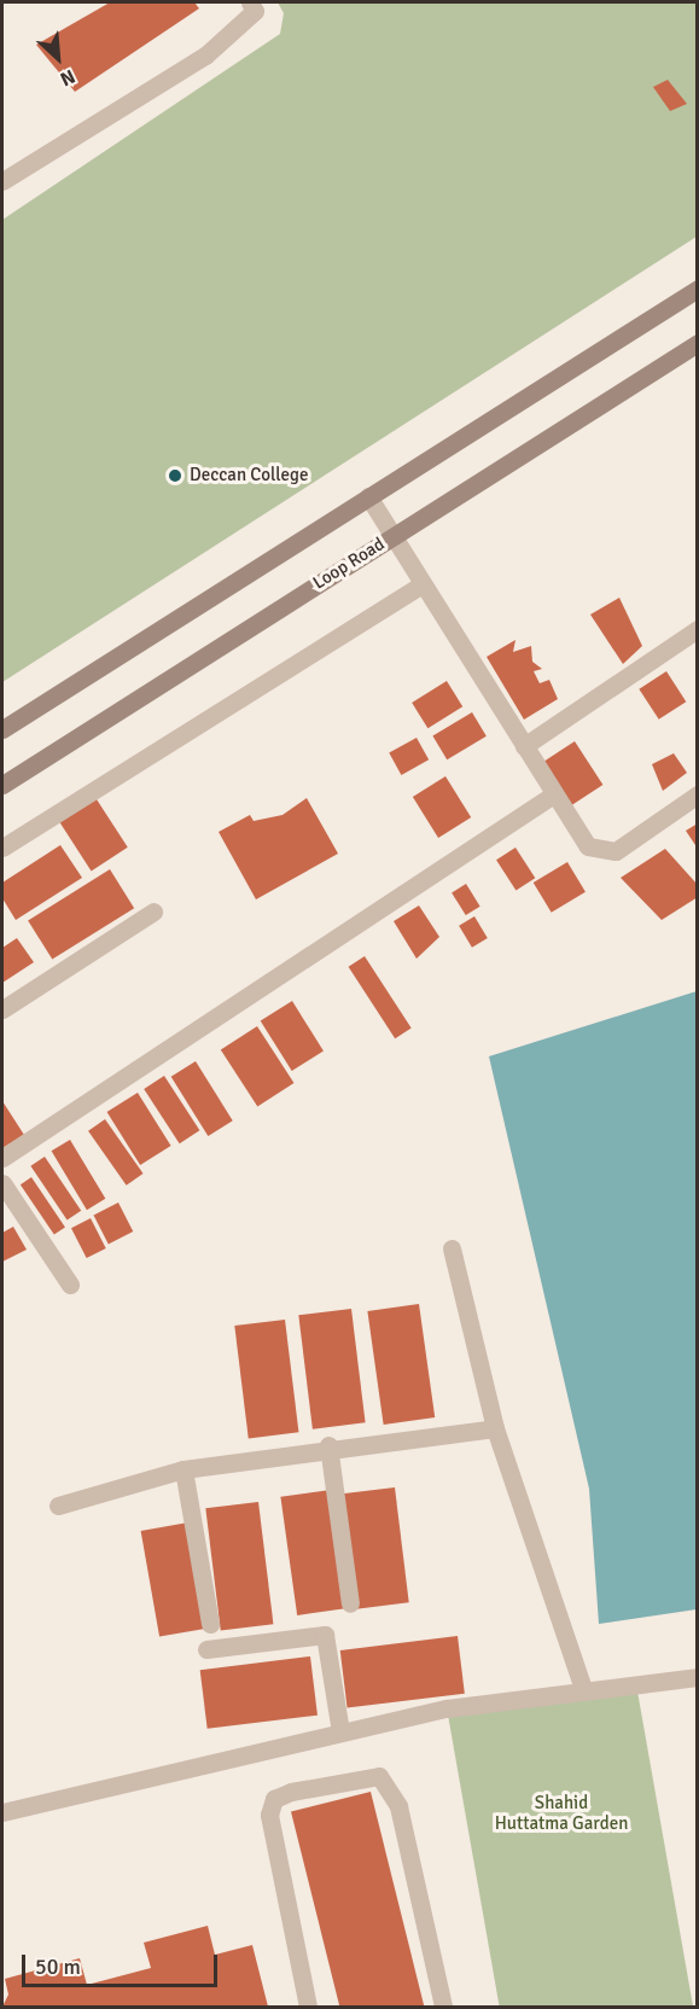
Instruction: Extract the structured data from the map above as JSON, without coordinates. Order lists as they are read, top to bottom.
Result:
{
  "streets": {
    "main road": ["Loop Road"]
  },
  "parks": ["Shahid Huttatma Garden"],
  "places": ["Deccan College"],
  "scale_bar": "50 m",
  "north": "bottom right"
}
